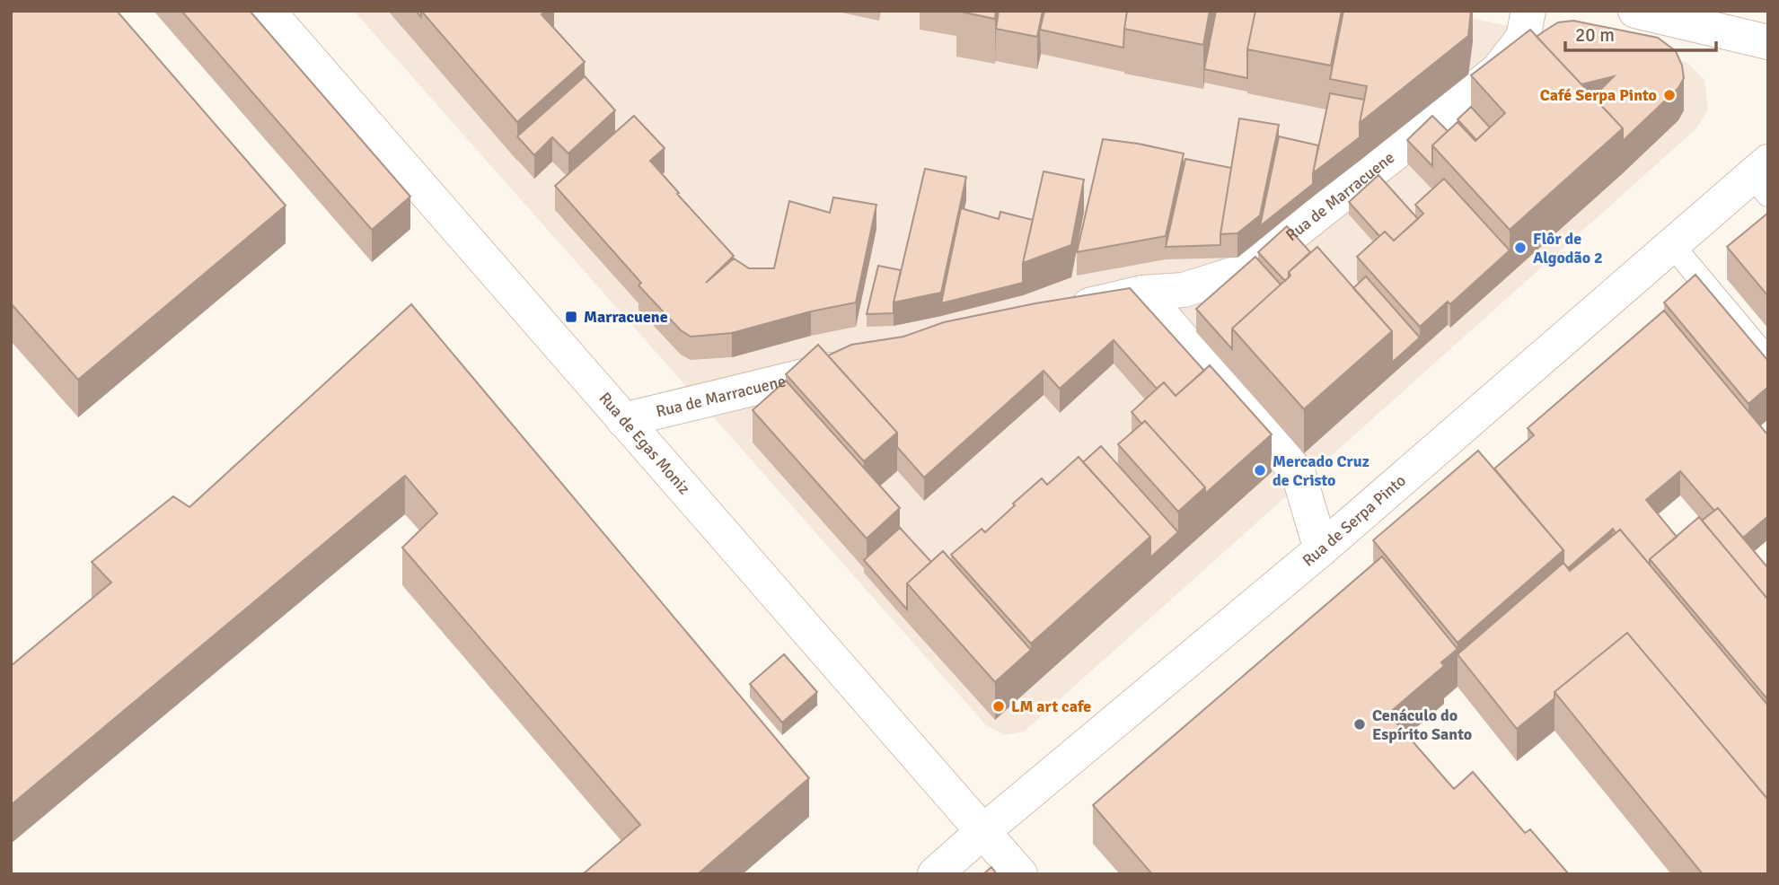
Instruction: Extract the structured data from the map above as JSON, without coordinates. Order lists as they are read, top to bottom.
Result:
{
  "streets": {
    "street": ["Rua de Marracuene", "Rua de Egas Moniz", "Rua de Serpa Pinto"]
  },
  "crossings": [
    ["Rua de Marracuene", "Rua de Egas Moniz"],
    ["Rua de Egas Moniz", "Rua de Serpa Pinto"]
  ],
  "places": {
    "other": [
      "Café Serpa Pinto",
      "Flôr de Algodão 2",
      "Mercado Cruz de Cristo",
      "LM art cafe",
      "Cenáculo do Espírito Santo"
    ],
    "transit": ["Marracuene"]
  },
  "scale_bar": "20 m"
}
